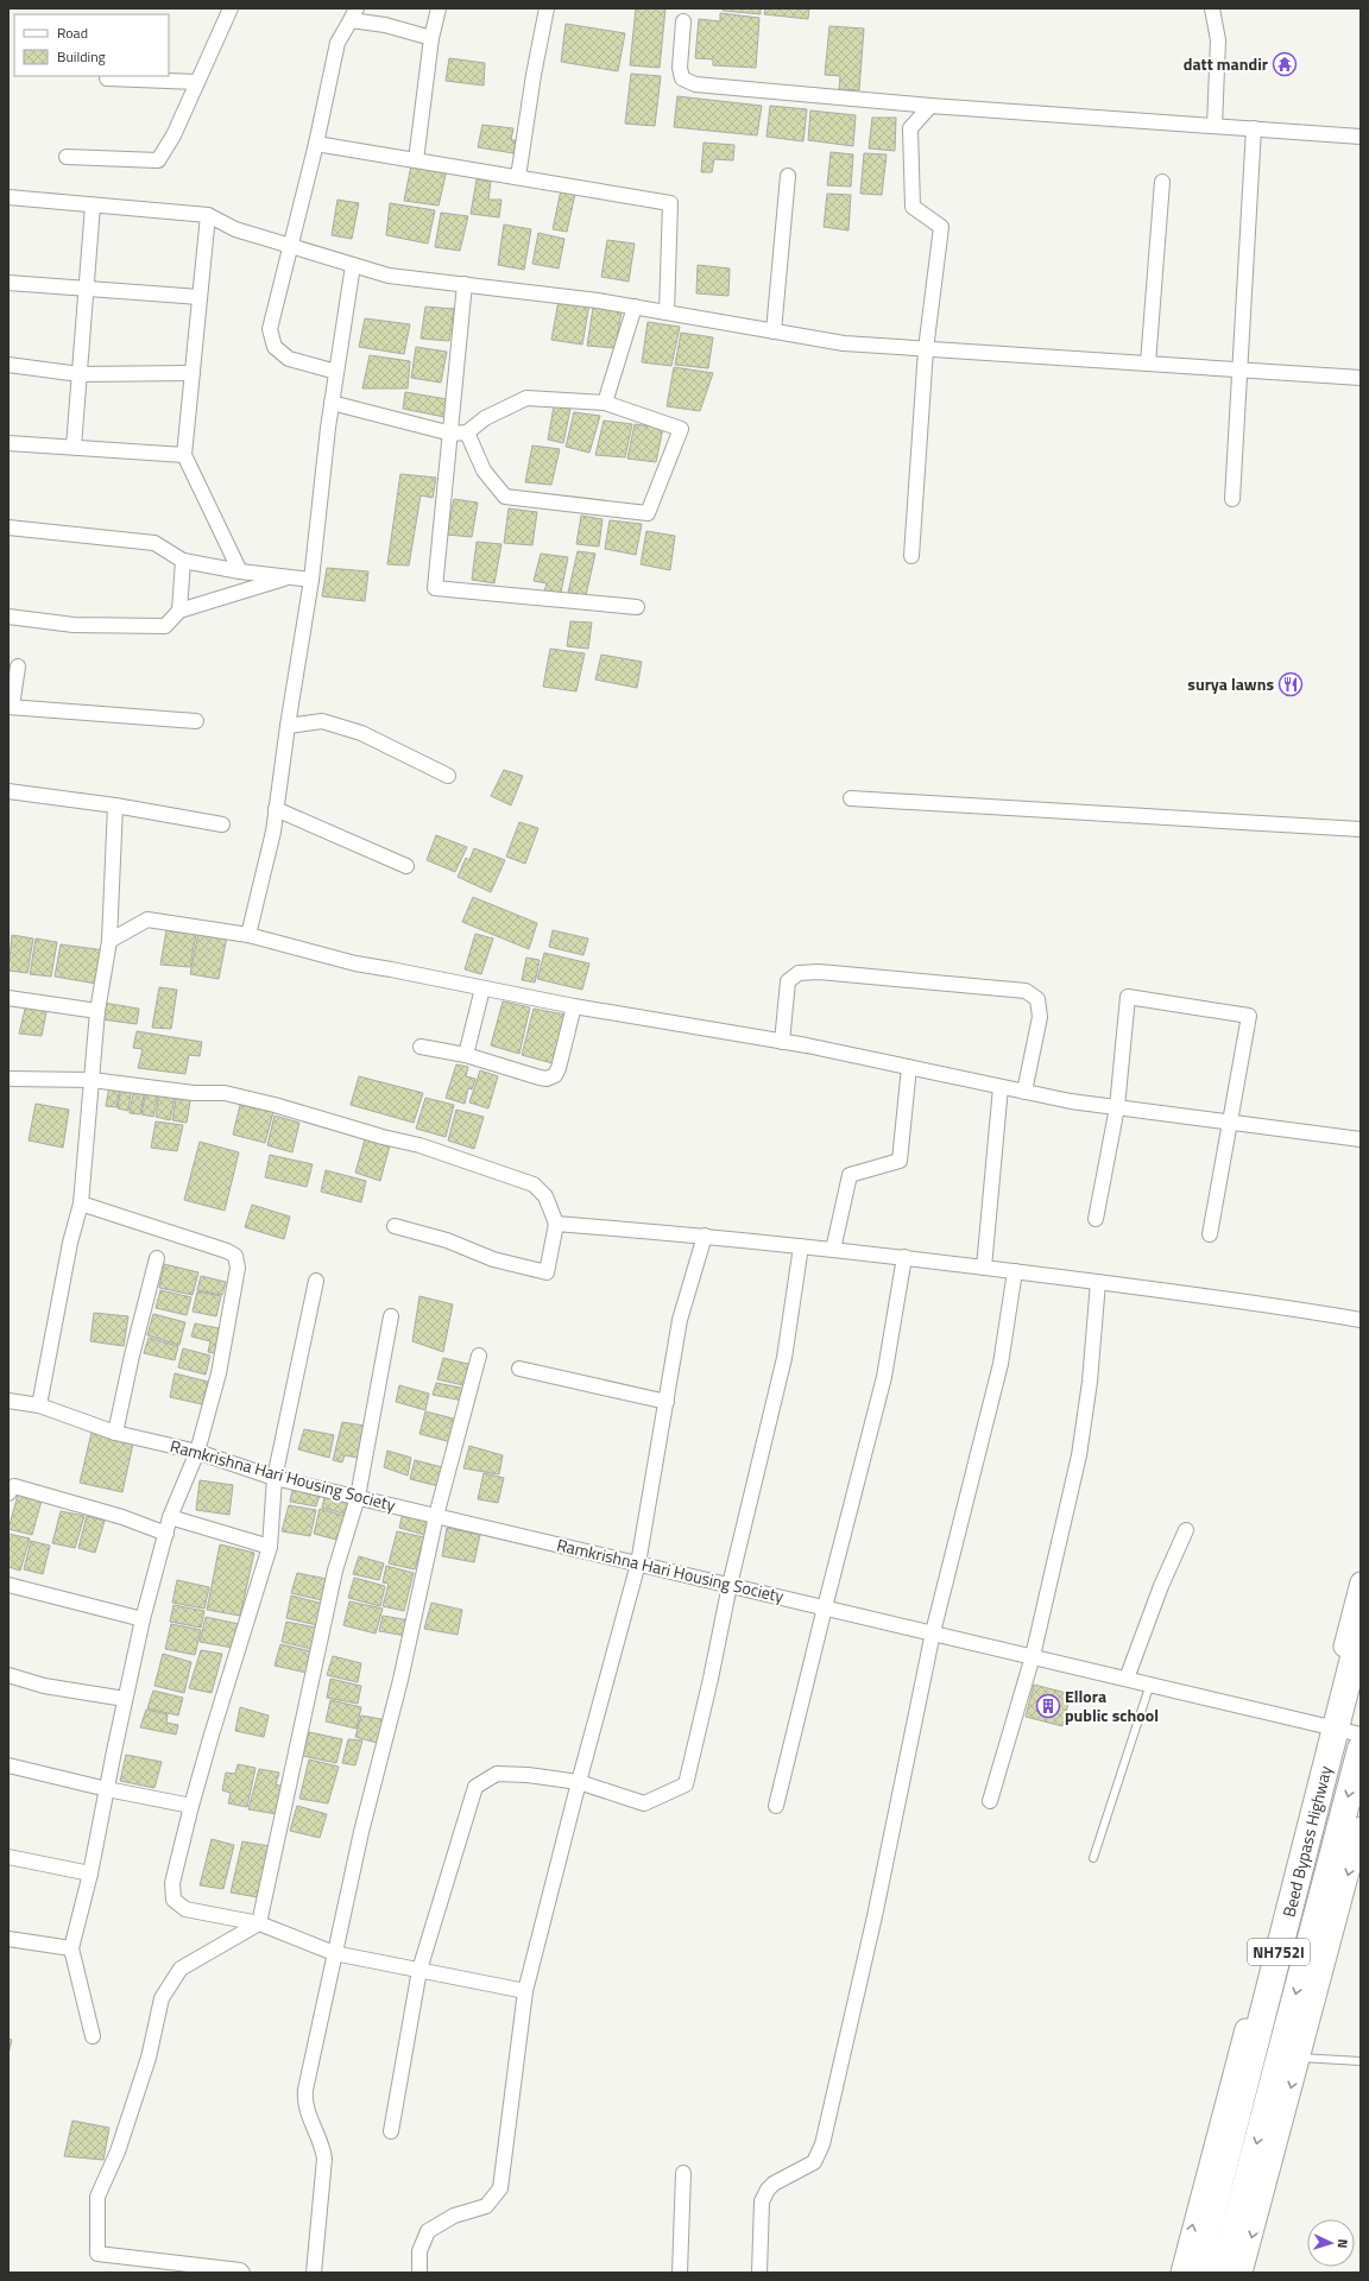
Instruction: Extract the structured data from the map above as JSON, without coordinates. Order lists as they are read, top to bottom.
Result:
{
  "streets": {
    "highway": ["Beed Bypass Highway", "NH752I"],
    "street": ["Ramkrishna Hari Housing Society"]
  },
  "crossings": [
    ["Ramkrishna Hari Housing Society", "Beed Bypass Highway"]
  ],
  "places": {
    "temple": ["datt mandir"],
    "restaurant": ["surya lawns"],
    "building": ["Ellora public school"]
  },
  "legend": ["Road", "Building"],
  "north": "right"
}
